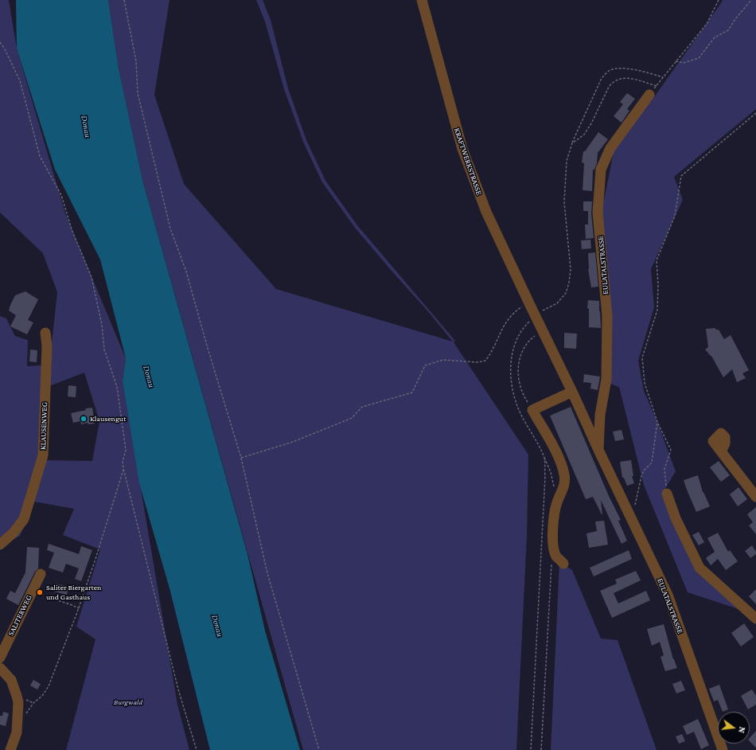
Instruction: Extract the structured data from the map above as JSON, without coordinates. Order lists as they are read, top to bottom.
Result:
{
  "streets": {
    "street": [
      "KRAFTWERKSTRASSE",
      "EULATALSTRASSE",
      "KLAUSENWEG",
      "SALITERWEG"
    ]
  },
  "crossings": [
    ["KRAFTWERKSTRASSE", "EULATALSTRASSE"]
  ],
  "water": ["Donau"],
  "parks": ["Burgwald"],
  "places": ["Klausengut", "Saliter Biergarten und Gasthaus"],
  "north": "right"
}
